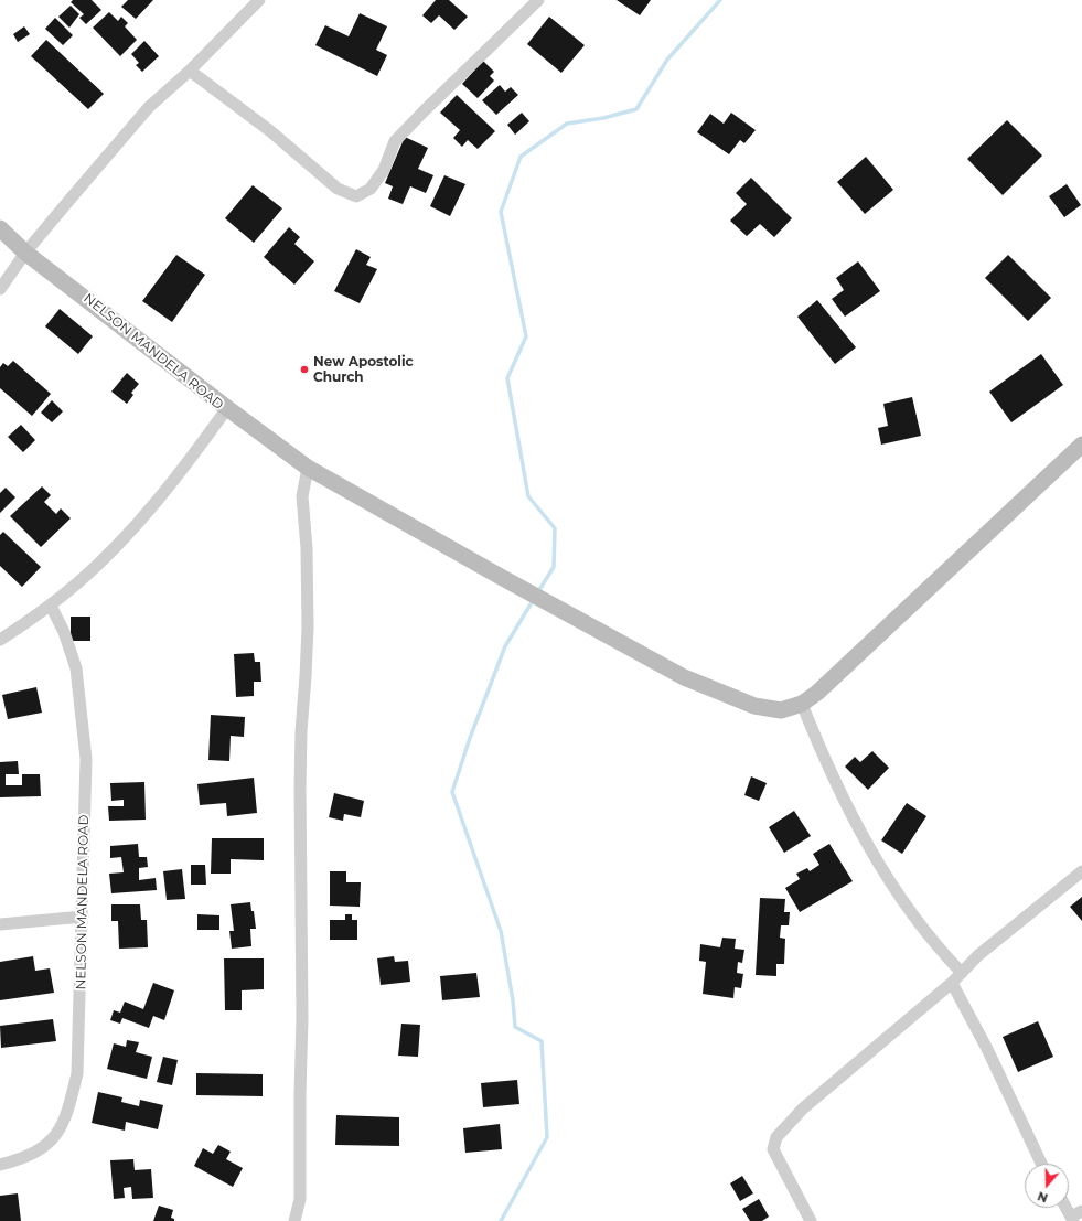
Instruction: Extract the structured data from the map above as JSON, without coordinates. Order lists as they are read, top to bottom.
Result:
{
  "streets": {
    "street": ["NELSON MANDELA ROAD"]
  },
  "places": ["New Apostolic Church"],
  "north": "bottom"
}
